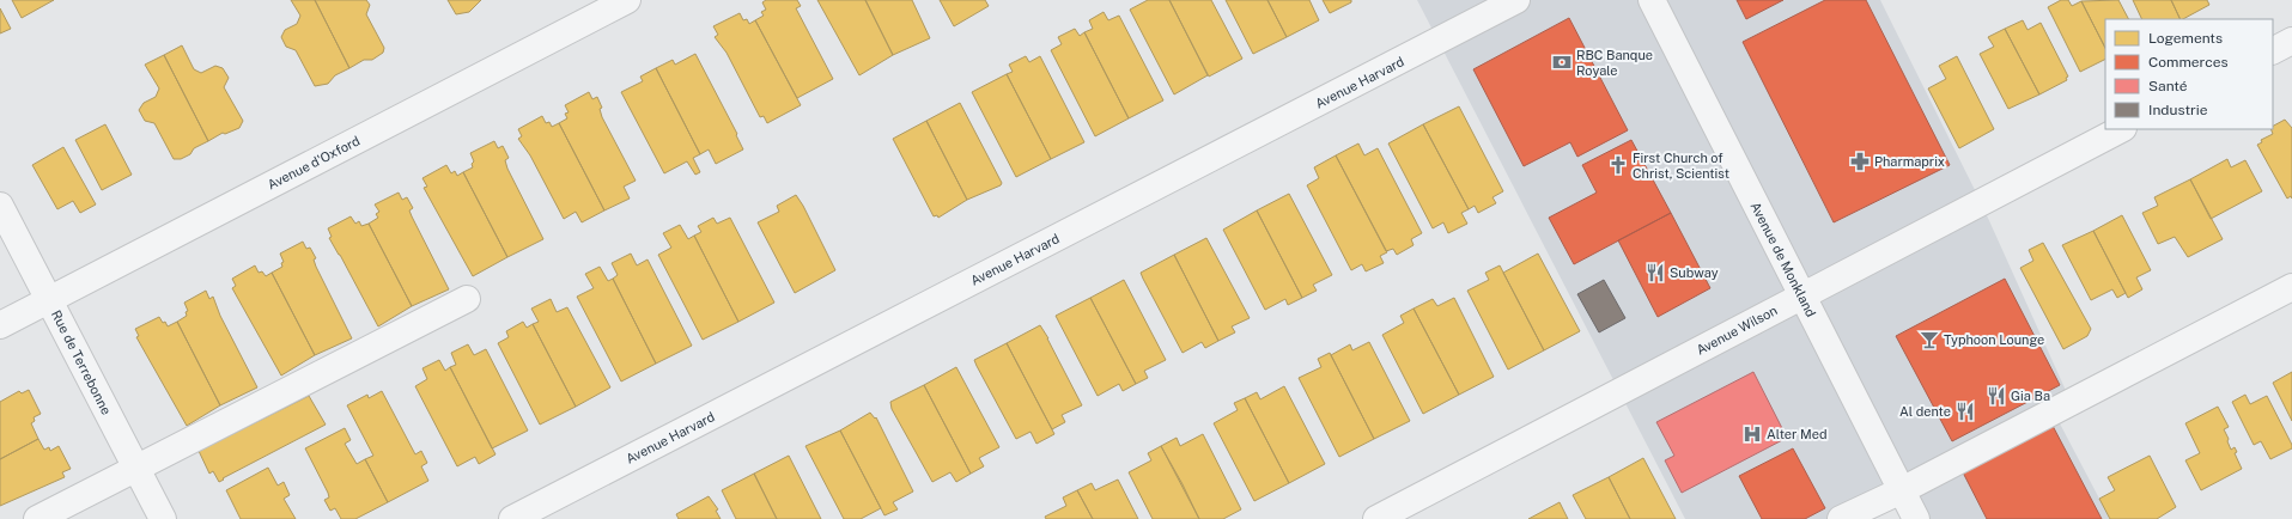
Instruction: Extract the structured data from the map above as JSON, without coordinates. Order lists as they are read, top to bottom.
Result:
{
  "streets": {
    "street": [
      "Avenue Harvard",
      "Avenue d'Oxford",
      "Avenue de Monkland",
      "Avenue Wilson",
      "Rue de Terrebonne"
    ]
  },
  "crossings": [
    ["Avenue d'Oxford", "Rue de Terrebonne"],
    ["Avenue de Monkland", "Avenue Wilson"]
  ],
  "places": {
    "bank": ["RBC Banque Royale"],
    "pharmacy": ["Pharmaprix"],
    "church": ["First Church of Christ, Scientist"],
    "restaurant": ["Subway", "Gia Ba", "Al dente"],
    "bar": ["Typhoon Lounge"],
    "hospital": ["Alter Med"]
  },
  "legend": [
    "Logements",
    "Commerces",
    "Santé",
    "Industrie"
  ]
}
